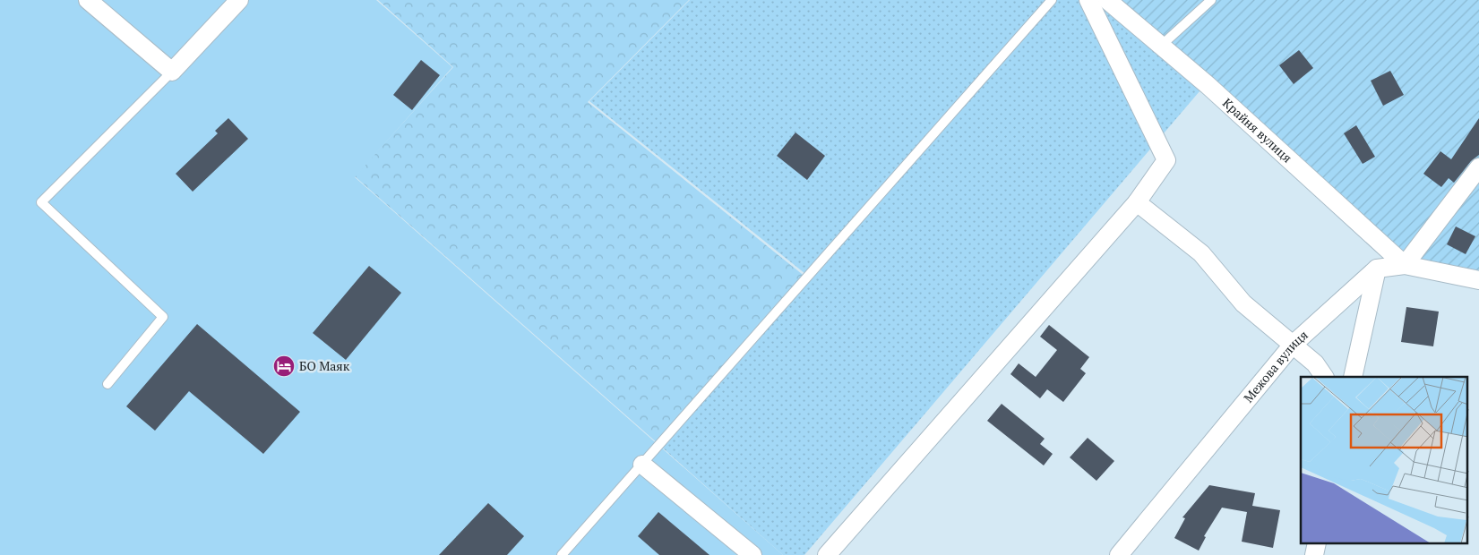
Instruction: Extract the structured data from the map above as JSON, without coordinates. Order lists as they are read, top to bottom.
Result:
{
  "streets": {
    "street": ["Крайня вулиця", "Межова вулиця"]
  },
  "places": {
    "hotel": ["БО Маяк"]
  }
}
